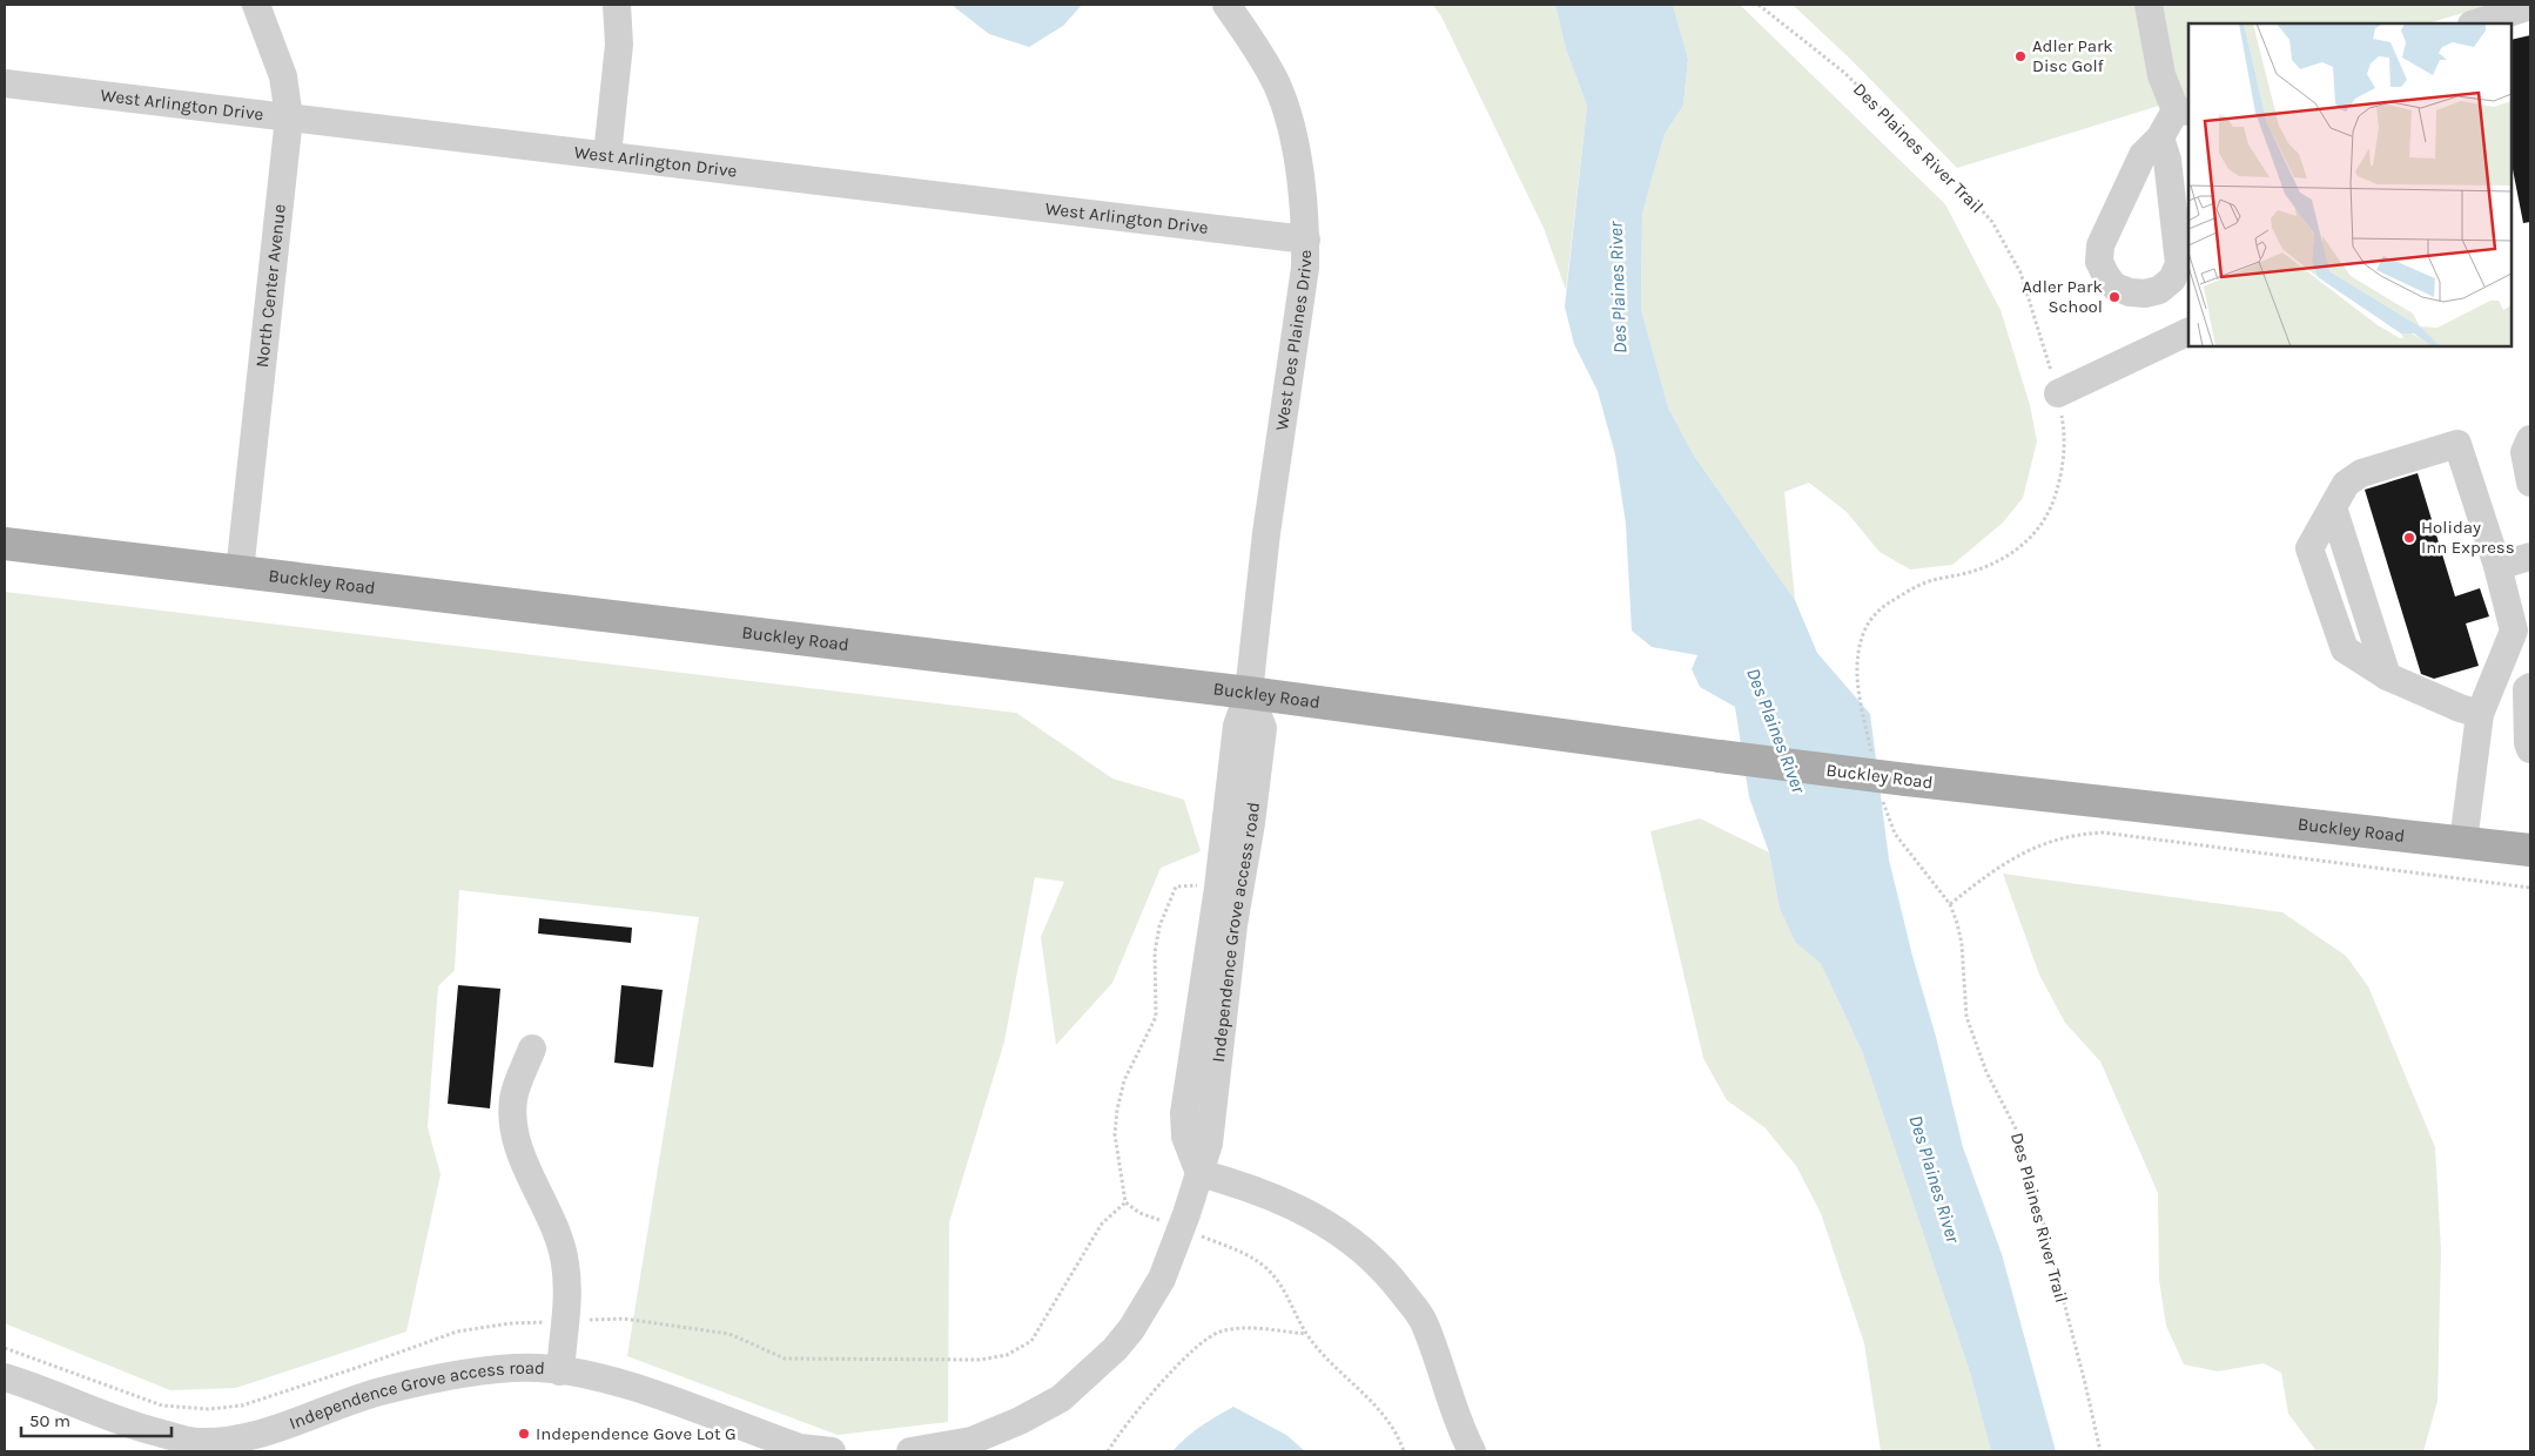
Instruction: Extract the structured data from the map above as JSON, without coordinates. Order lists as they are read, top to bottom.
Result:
{
  "streets": {
    "main road": ["Buckley Road"],
    "street": [
      "West Arlington Drive",
      "North Center Avenue",
      "West Des Plaines Drive",
      "Independence Grove access road"
    ],
    "path": ["Des Plaines River Trail"]
  },
  "crossings": [
    ["West Arlington Drive", "North Center Avenue"],
    ["West Arlington Drive", "West Des Plaines Drive"],
    ["North Center Avenue", "Buckley Road"],
    ["West Des Plaines Drive", "Buckley Road"],
    ["West Des Plaines Drive", "Independence Grove access road"],
    ["Buckley Road", "Independence Grove access road"]
  ],
  "water": ["Des Plaines River"],
  "places": [
    "Adler Park Disc Golf",
    "Adler Park School",
    "Holiday Inn Express",
    "Independence Gove Lot G"
  ],
  "scale_bar": "50 m"
}
